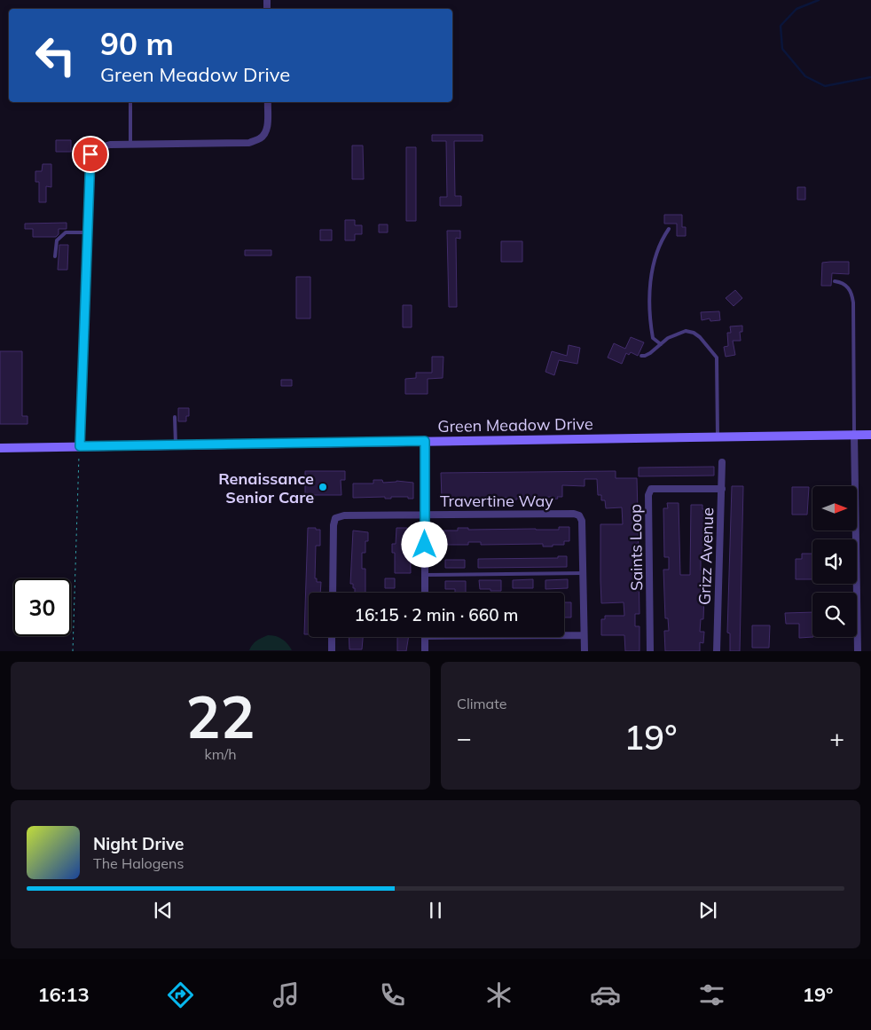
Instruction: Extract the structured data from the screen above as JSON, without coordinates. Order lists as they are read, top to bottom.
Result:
{
  "streets": {
    "main road": ["Green Meadow Drive"],
    "street": ["Travertine Way", "Saints Loop", "Grizz Avenue"]
  },
  "crossings": [
    ["Saints Loop", "Grizz Avenue"]
  ],
  "places": ["Renaissance Senior Care"],
  "north": "right",
  "page": {
    "turn": ["90 m", "Green Meadow Drive"],
    "limit": "30",
    "trip": "16:15 · 2 min · 660 m",
    "tile": [
      ["22", "km/h"],
      "Climate"
    ],
    "heat": ["−", "19°", "+"],
    "song": ["Night Drive", "The Halogens"],
    "tabs": ["16:13", "19°"]
  }
}
